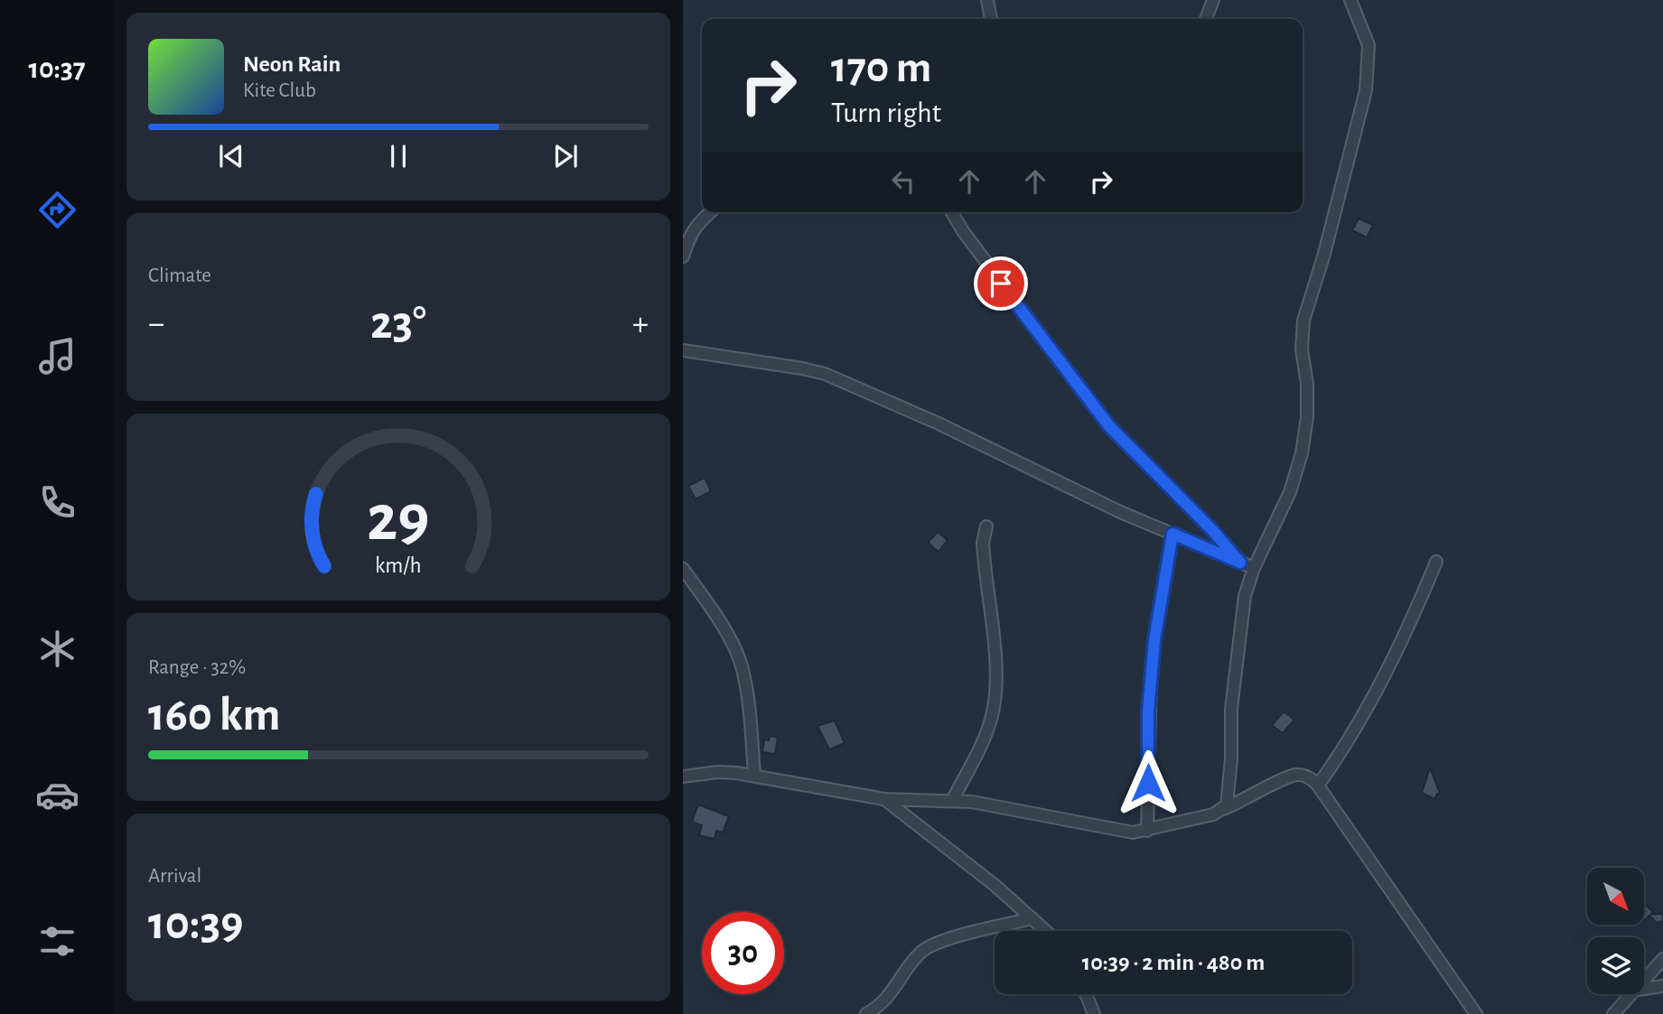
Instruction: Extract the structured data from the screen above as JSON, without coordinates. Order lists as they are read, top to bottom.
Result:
{
  "north": "bottom right",
  "page": {
    "tabs": "10:37",
    "turn": ["170 m", "Turn right"],
    "song": ["Neon Rain", "Kite Club"],
    "tile": [
      "Climate",
      ["Range · 32%", "160 km"],
      ["Arrival", "10:39"]
    ],
    "heat": ["−", "23°", "+"],
    "limit": "30",
    "trip": "10:39 · 2 min · 480 m",
    "gauge": ["29", "km/h"]
  }
}
